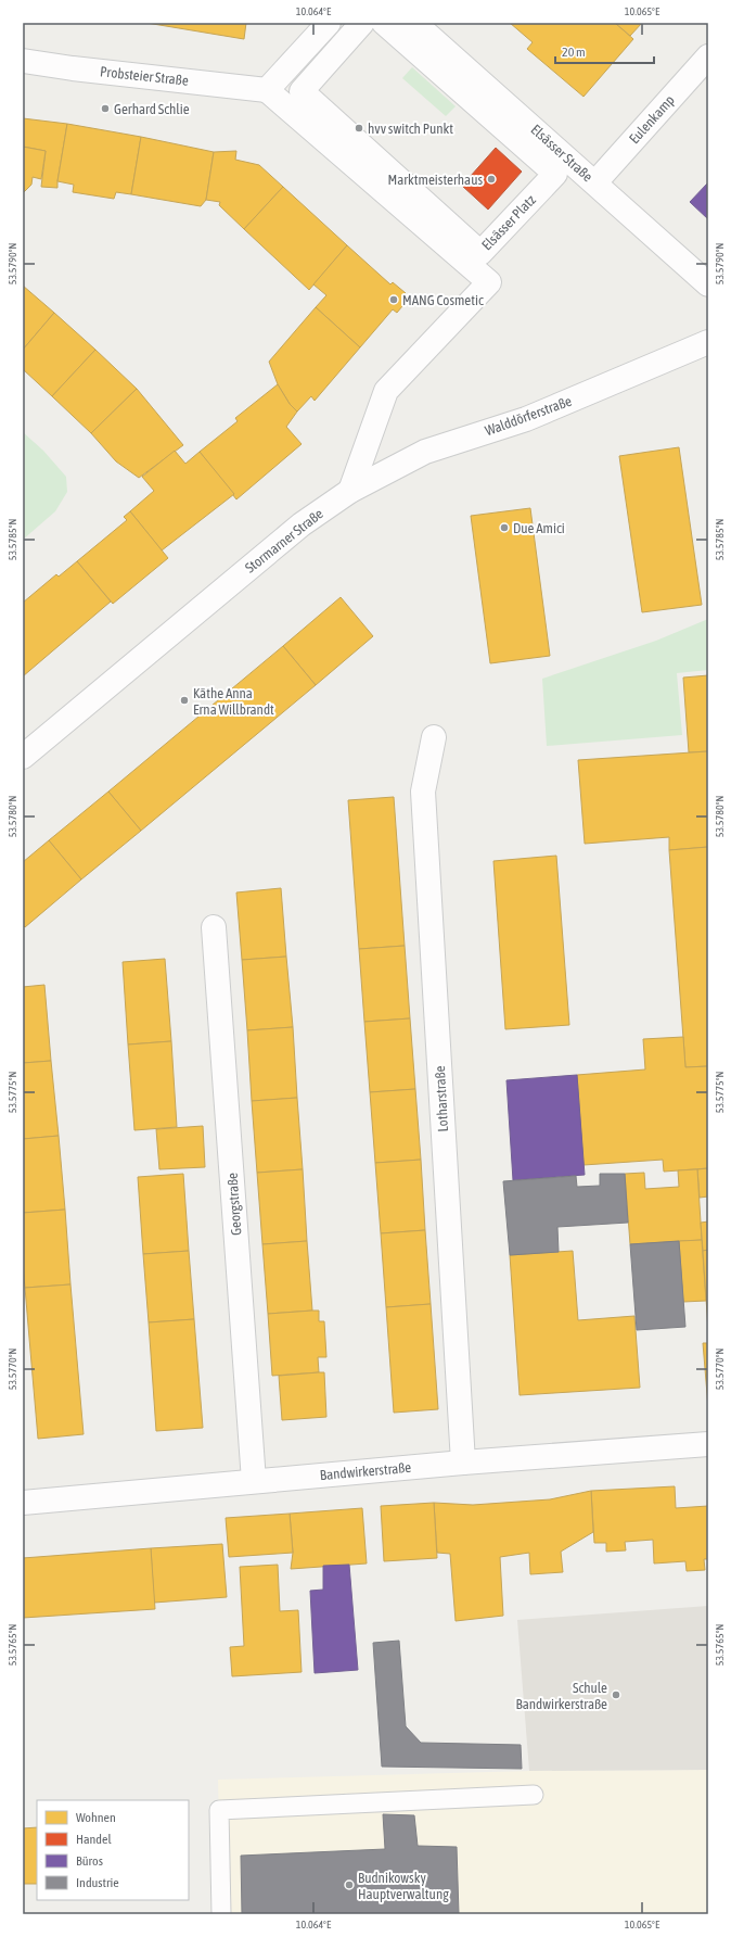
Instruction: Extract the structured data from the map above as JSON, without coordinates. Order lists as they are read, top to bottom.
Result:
{
  "streets": {
    "street": [
      "Probsteier Straße",
      "Eulenkamp",
      "Elsässer Straße",
      "Elsässer Platz",
      "Walddörferstraße",
      "Stormarner Straße",
      "Lotharstraße",
      "Georgstraße",
      "Bandwirkerstraße"
    ]
  },
  "crossings": [
    ["Eulenkamp", "Elsässer Straße"],
    ["Walddörferstraße", "Stormarner Straße"],
    ["Lotharstraße", "Bandwirkerstraße"],
    ["Georgstraße", "Bandwirkerstraße"]
  ],
  "places": [
    "Gerhard Schlie",
    "hvv switch Punkt",
    "Marktmeisterhaus",
    "MANG Cosmetic",
    "Due Amici",
    "Käthe Anna Erna Willbrandt",
    "Schule Bandwirkerstraße",
    "Budnikowsky Hauptverwaltung"
  ],
  "legend": [
    "Wohnen",
    "Handel",
    "Büros",
    "Industrie"
  ],
  "scale_bar": "20 m",
  "coordinates": [
    "10.064°E",
    "10.065°E",
    "53.5790°N",
    "53.5785°N",
    "53.5780°N",
    "53.5775°N",
    "53.5770°N",
    "53.5765°N"
  ]
}
